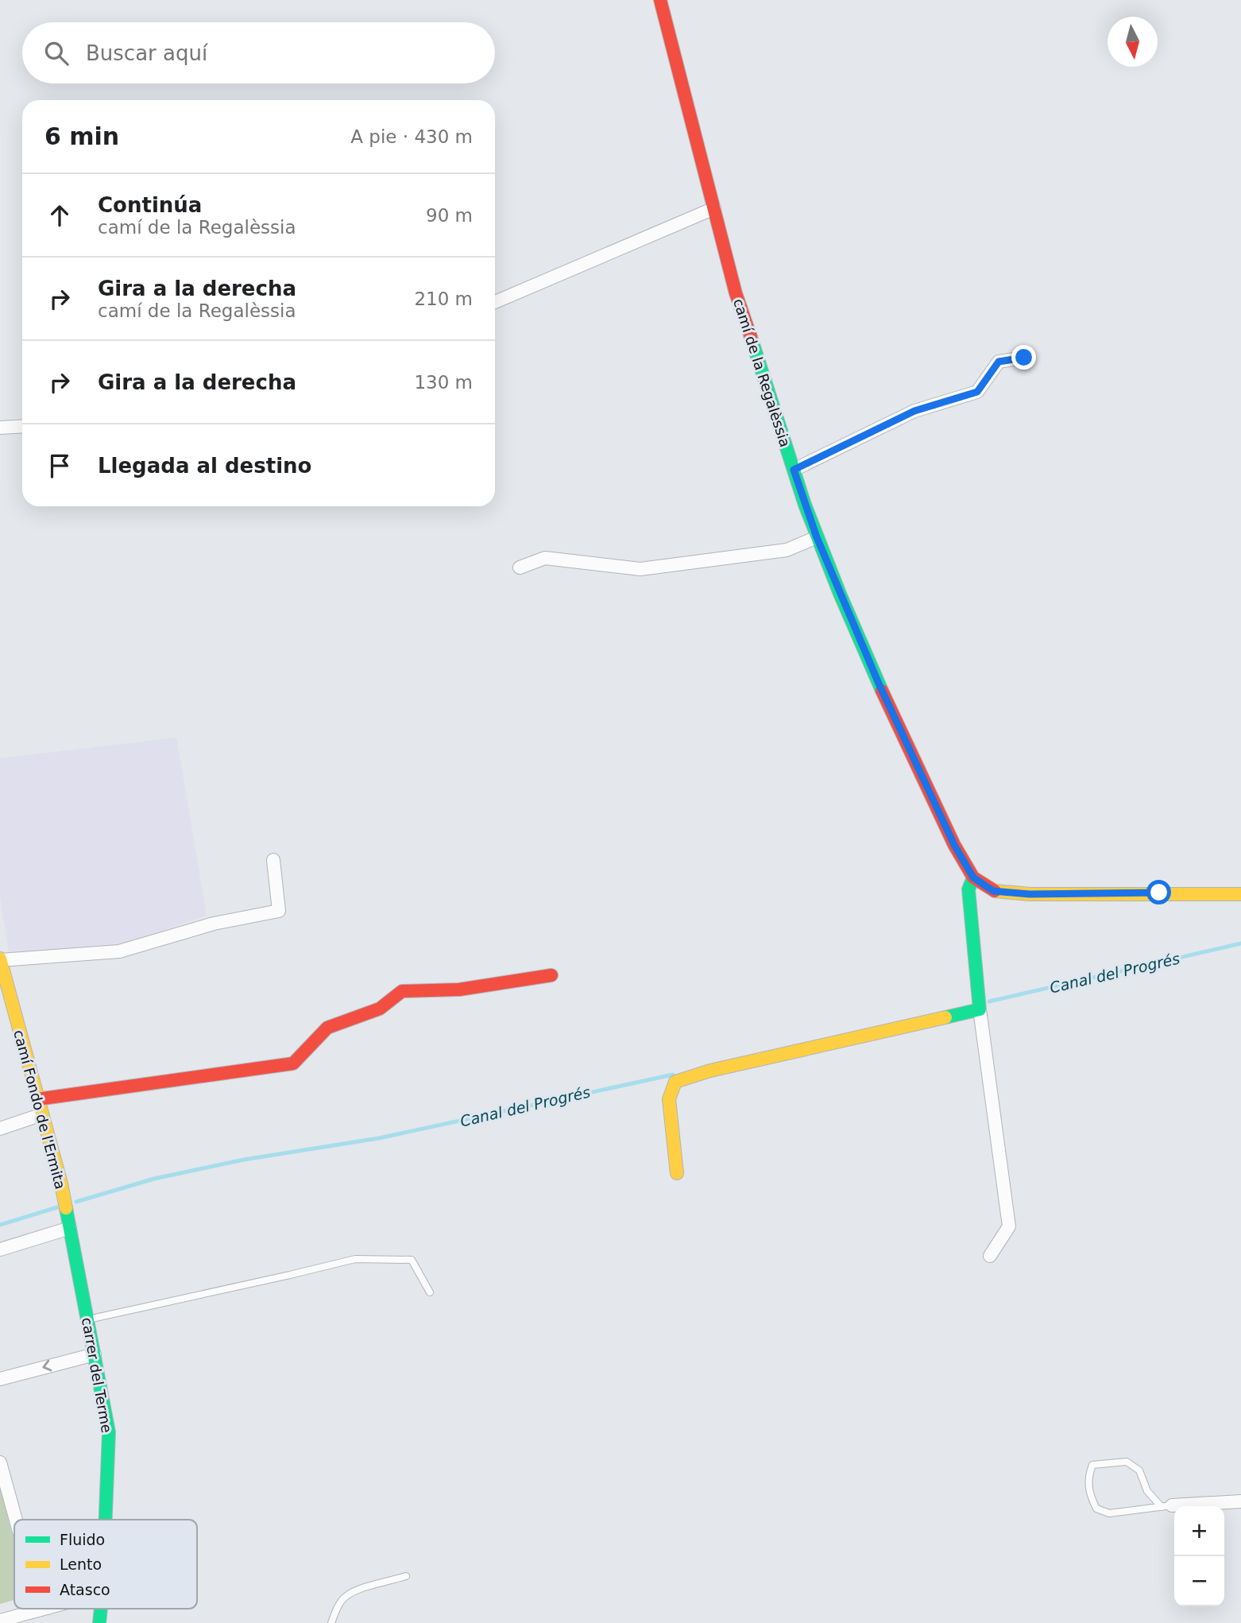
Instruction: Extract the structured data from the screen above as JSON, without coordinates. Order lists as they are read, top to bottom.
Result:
{
  "streets": {
    "street": ["camí de la Regalèssia", "camí Fondo de l'Ermita", "carrer del Terme"]
  },
  "crossings": [
    ["camí Fondo de l'Ermita", "carrer del Terme"]
  ],
  "water": ["Canal del Progrés"],
  "legend": ["Fluido", "Lento", "Atasco"],
  "north": "bottom",
  "page": {
    "search": "Buscar aquí",
    "heading": ["6 min", "A pie · 430 m"],
    "list": [
      ["Continúa", "camí de la Regalèssia", "90 m"],
      ["Gira a la derecha", "camí de la Regalèssia", "210 m"],
      ["Gira a la derecha", "130 m"],
      "Llegada al destino"
    ],
    "map_buttons": ["+", "−"]
  }
}
